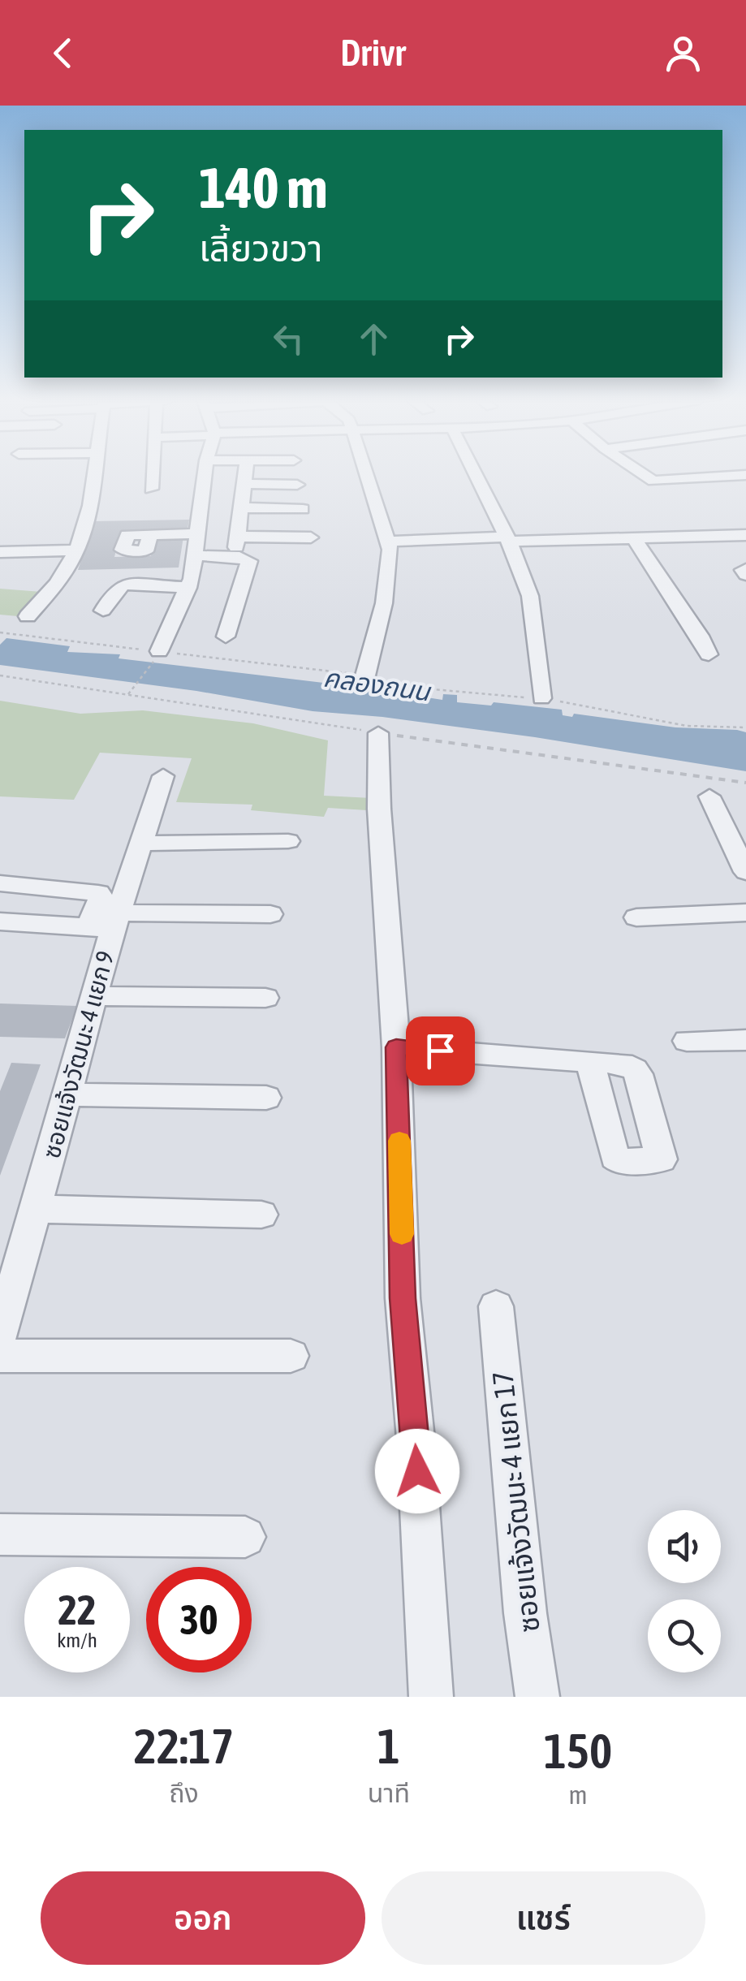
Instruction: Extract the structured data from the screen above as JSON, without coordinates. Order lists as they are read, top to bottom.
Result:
{
  "streets": {
    "street": ["ซอยแจ้งวัฒนะ 4 แยก 9", "ซอยแจ้งวัฒนะ 4 แยก 17"]
  },
  "water": ["คลองถนน"],
  "page": {
    "header": "Drivr",
    "turn": ["140 m", "เลี้ยวขวา"],
    "speed": "22 km/h",
    "limit": "30",
    "eta": [
      "22:17",
      "ถึง",
      "1",
      "นาที",
      "150",
      "m"
    ],
    "buttons": ["ออก", "แชร์"]
  }
}
